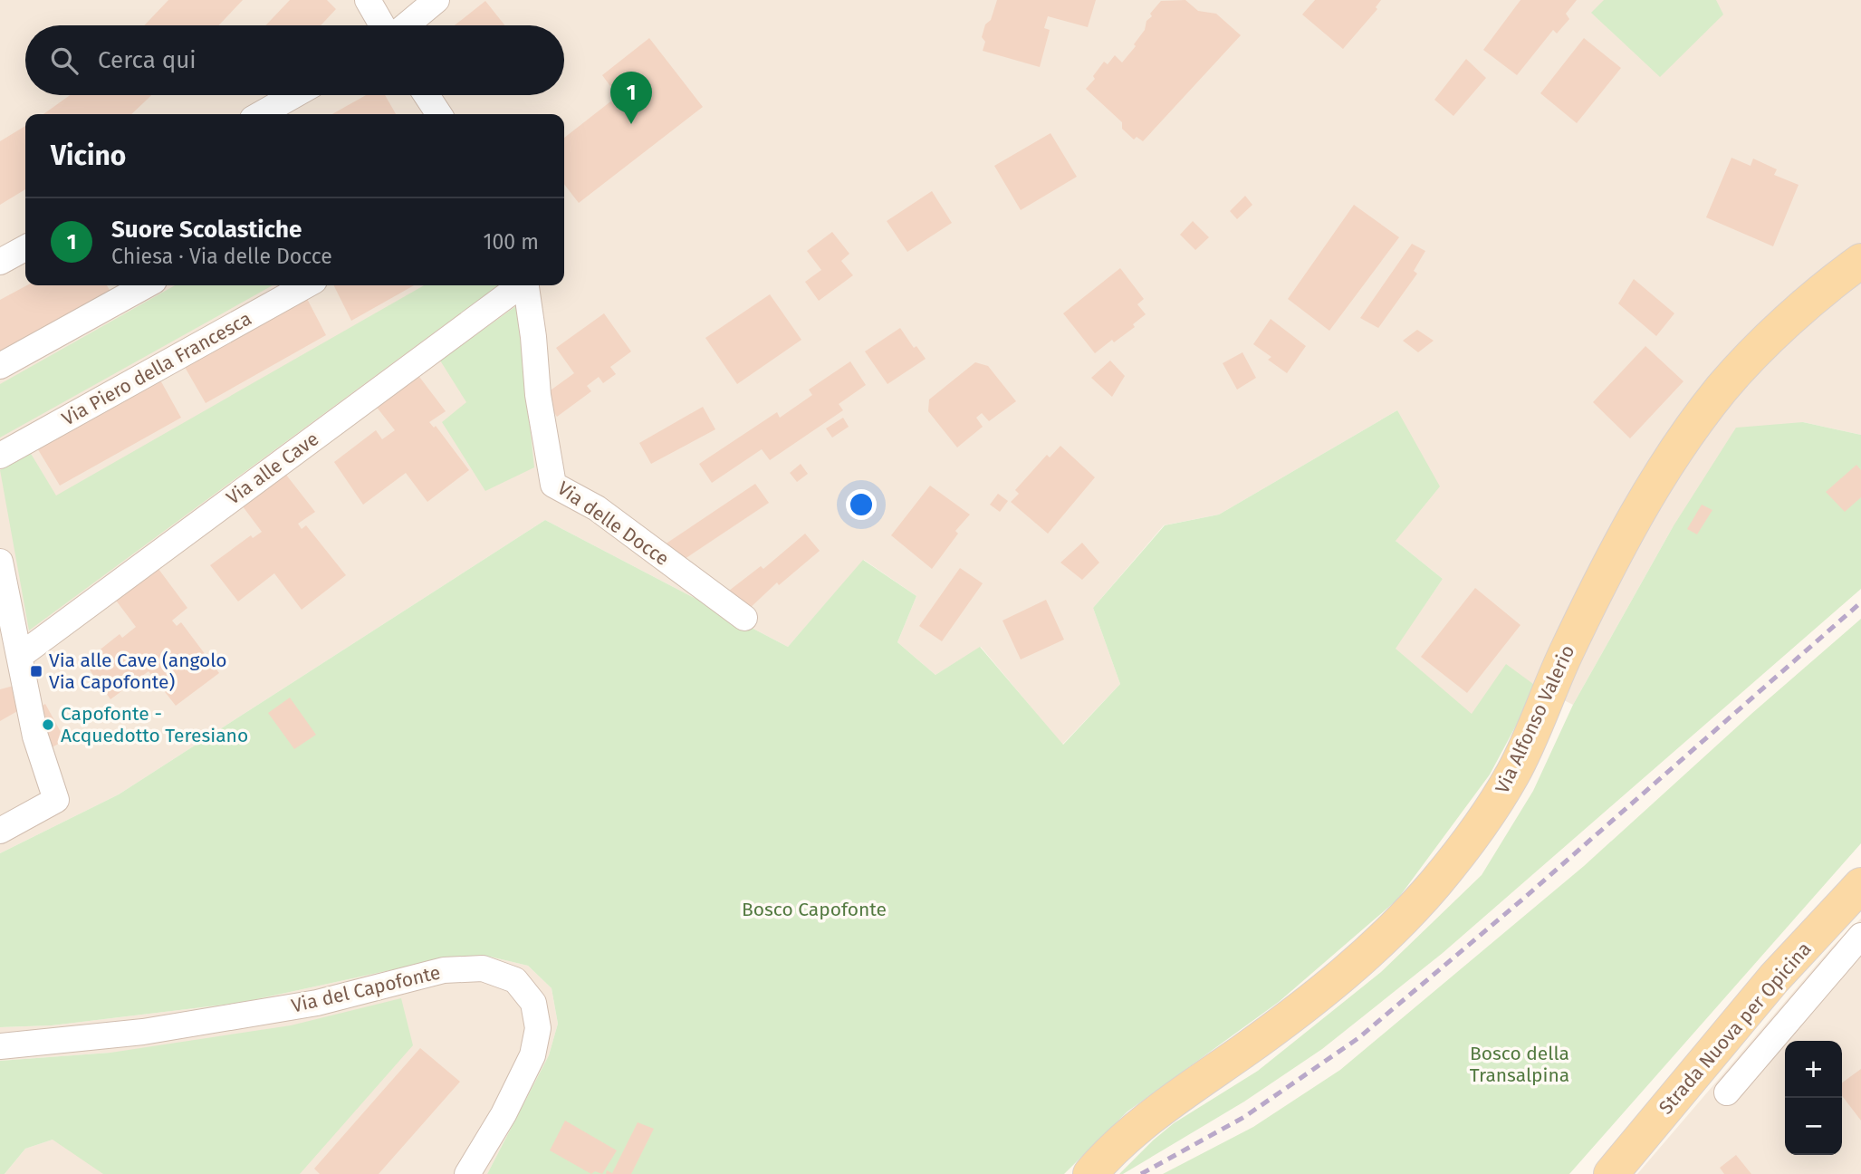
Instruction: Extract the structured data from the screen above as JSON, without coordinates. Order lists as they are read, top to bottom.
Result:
{
  "streets": {
    "main road": ["Via Alfonso Valerio", "Strada Nuova per Opicina"],
    "street": [
      "Via Piero della Francesca",
      "Via alle Cave",
      "Via delle Docce",
      "Via del Capofonte"
    ]
  },
  "parks": ["Bosco Capofonte", "Bosco della Transalpina"],
  "places": {
    "transit": ["Via alle Cave (angolo Via Capofonte)"],
    "other": ["Capofonte - Acquedotto Teresiano"]
  },
  "page": {
    "search": "Cerca qui",
    "pins": "1",
    "heading": "Vicino",
    "list": [
      {
        "mark": "1",
        "name": "Suore Scolastiche",
        "note": "Chiesa · Via delle Docce",
        "value": "100 m"
      }
    ],
    "map_buttons": ["+", "−"]
  }
}
